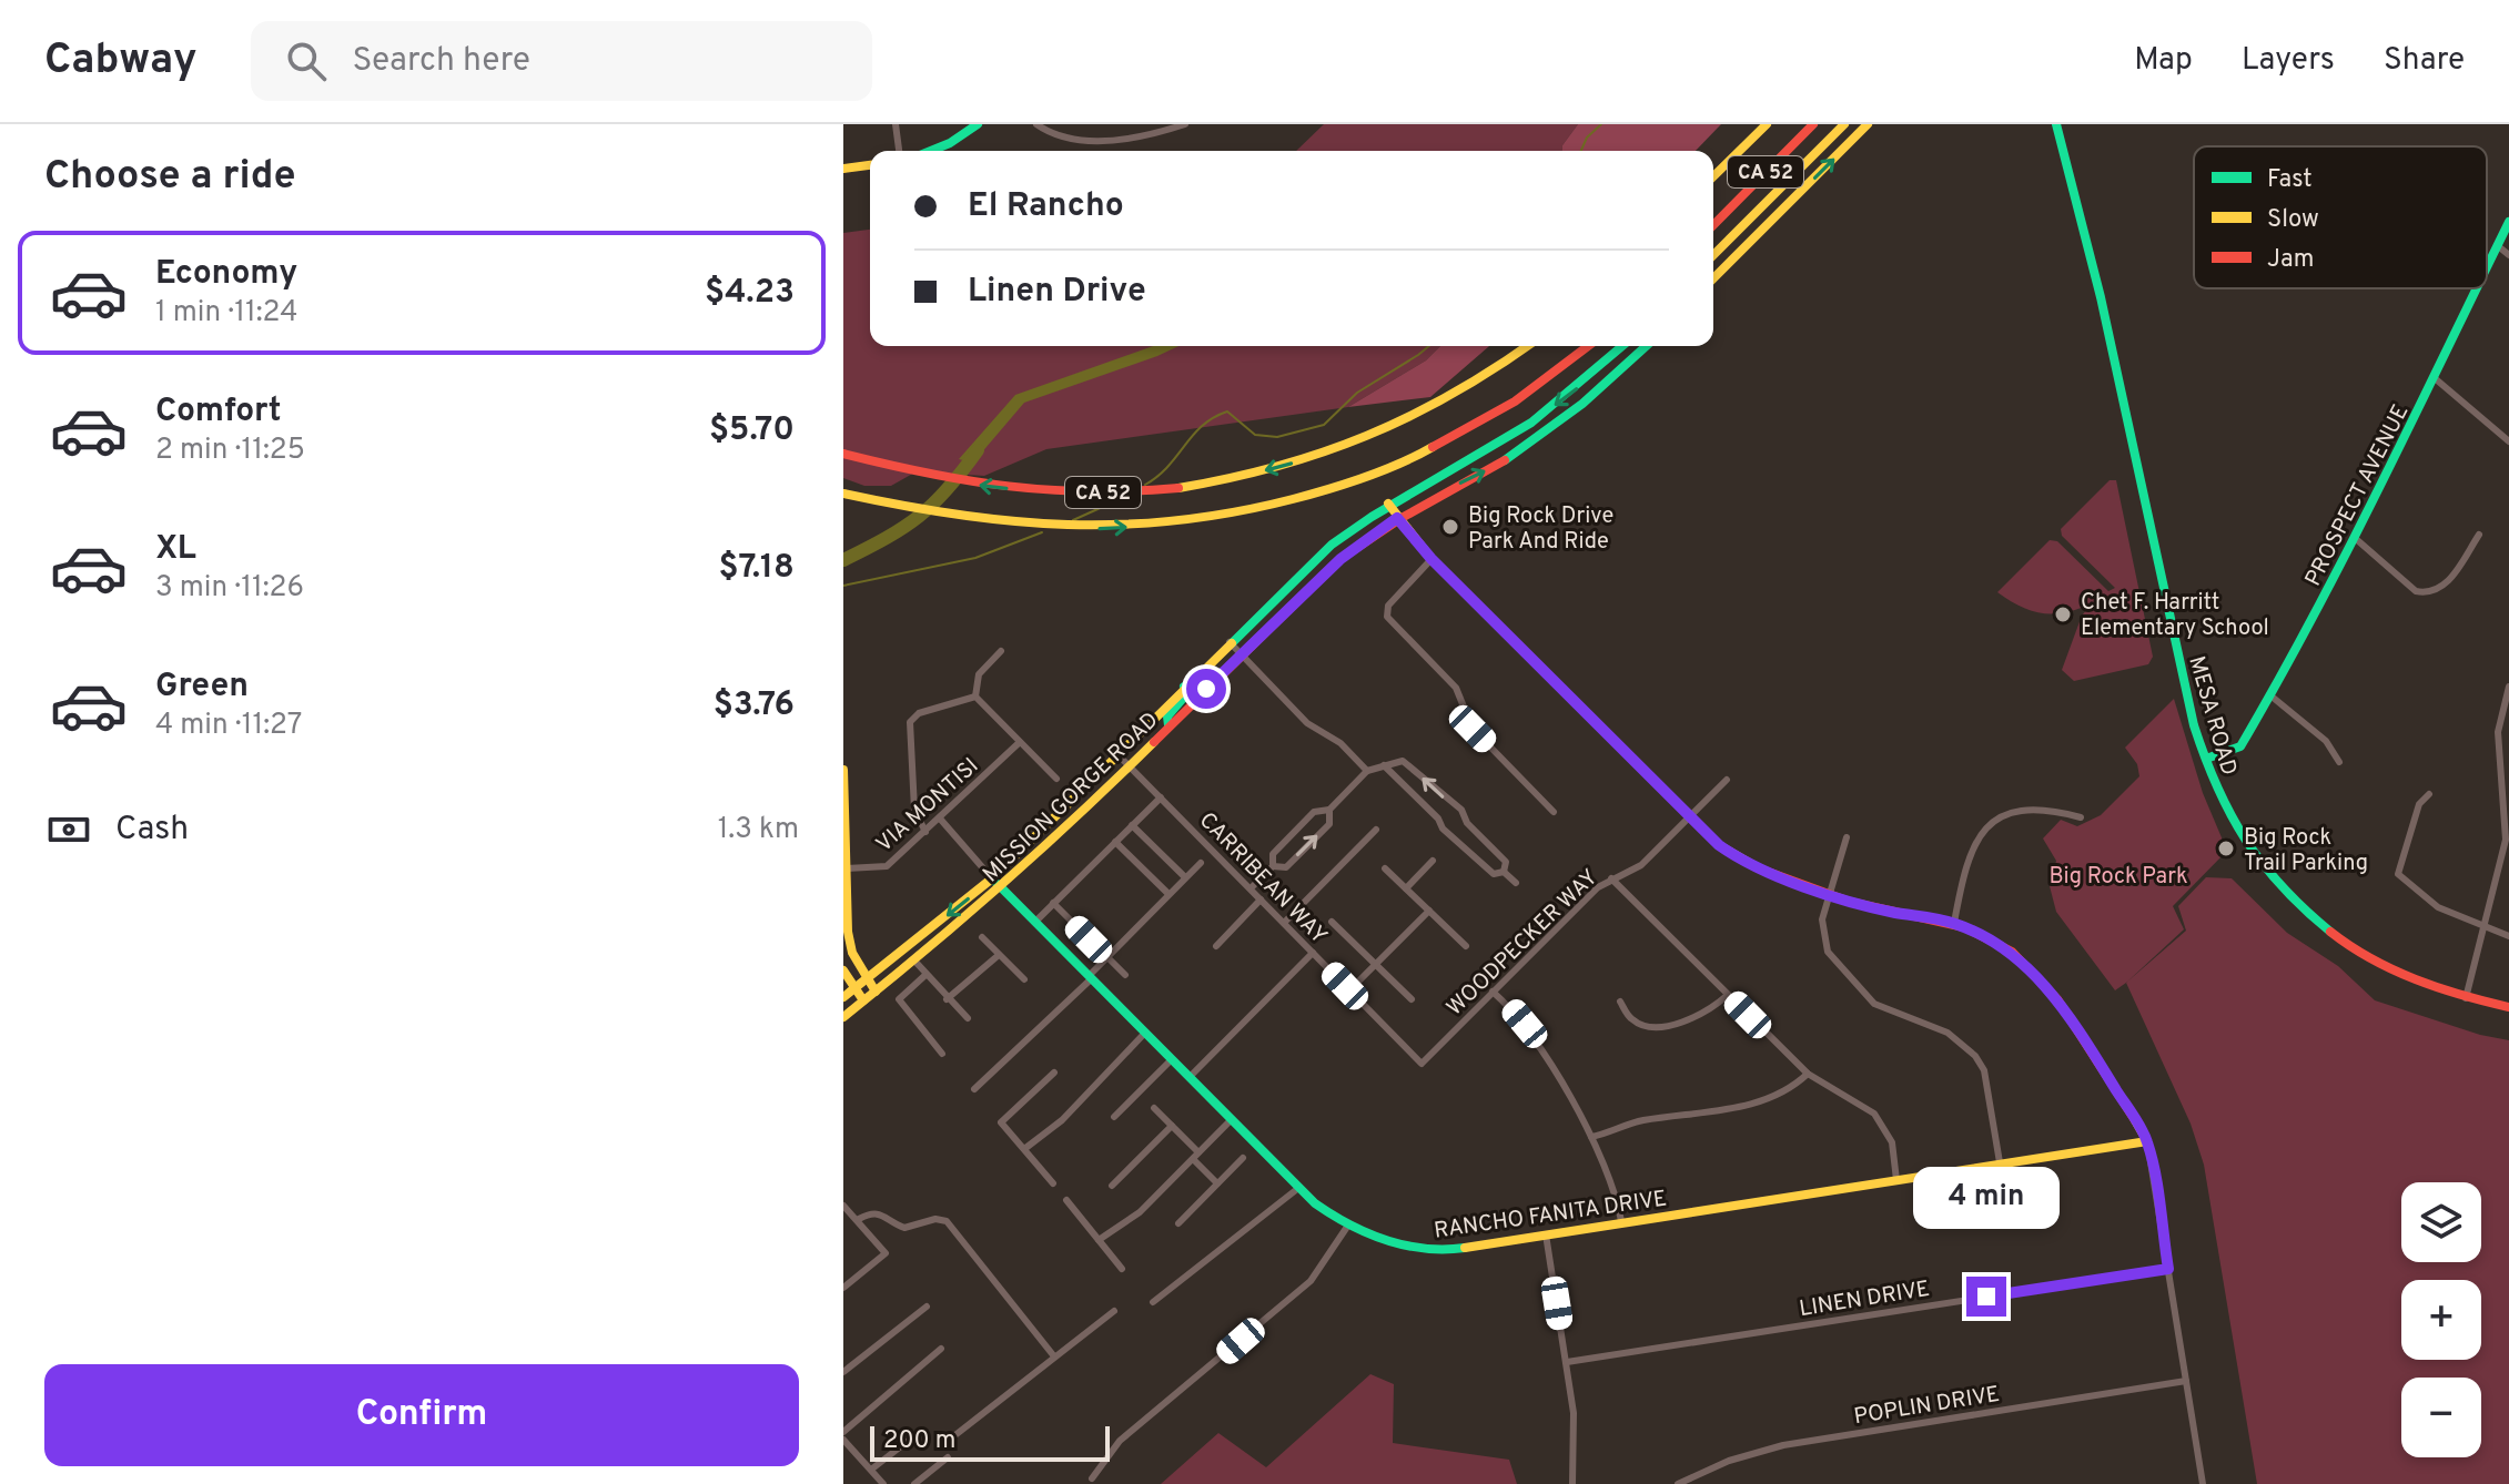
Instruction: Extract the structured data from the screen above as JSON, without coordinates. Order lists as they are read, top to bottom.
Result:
{
  "streets": {
    "main road": [
      "CA 52",
      "PROSPECT AVENUE",
      "MESA ROAD",
      "MISSION GORGE ROAD",
      "RANCHO FANITA DRIVE"
    ],
    "street": [
      "VIA MONTISI",
      "CARRIBEAN WAY",
      "WOODPECKER WAY",
      "LINEN DRIVE",
      "POPLIN DRIVE"
    ]
  },
  "crossings": [
    ["PROSPECT AVENUE", "MESA ROAD"],
    ["MISSION GORGE ROAD", "CARRIBEAN WAY"],
    ["MISSION GORGE ROAD", "RANCHO FANITA DRIVE"],
    ["CARRIBEAN WAY", "WOODPECKER WAY"]
  ],
  "parks": ["Big Rock Park"],
  "places": ["Big Rock Drive Park And Ride", "Chet F. Harritt Elementary School", "Big Rock Trail Parking"],
  "legend": ["Fast", "Slow", "Jam"],
  "scale_bar": "200 m",
  "page": {
    "header": "Cabway",
    "search": "Search here",
    "nav": ["Map", "Layers", "Share"],
    "heading": "Choose a ride",
    "banner": ["El Rancho", "Linen Drive"],
    "list": [
      {
        "name": "Economy",
        "note": "1 min · 11:24",
        "value": "$4.23"
      },
      {
        "name": "Comfort",
        "note": "2 min · 11:25",
        "value": "$5.70"
      },
      {
        "name": "XL",
        "note": "3 min · 11:26",
        "value": "$7.18"
      },
      {
        "name": "Green",
        "note": "4 min · 11:27",
        "value": "$3.76"
      }
    ],
    "pay": ["Cash", "1.3 km"],
    "bubble": "4 min",
    "map_buttons": ["+", "−"],
    "buttons": "Confirm",
    "scale": "200 m"
  }
}
